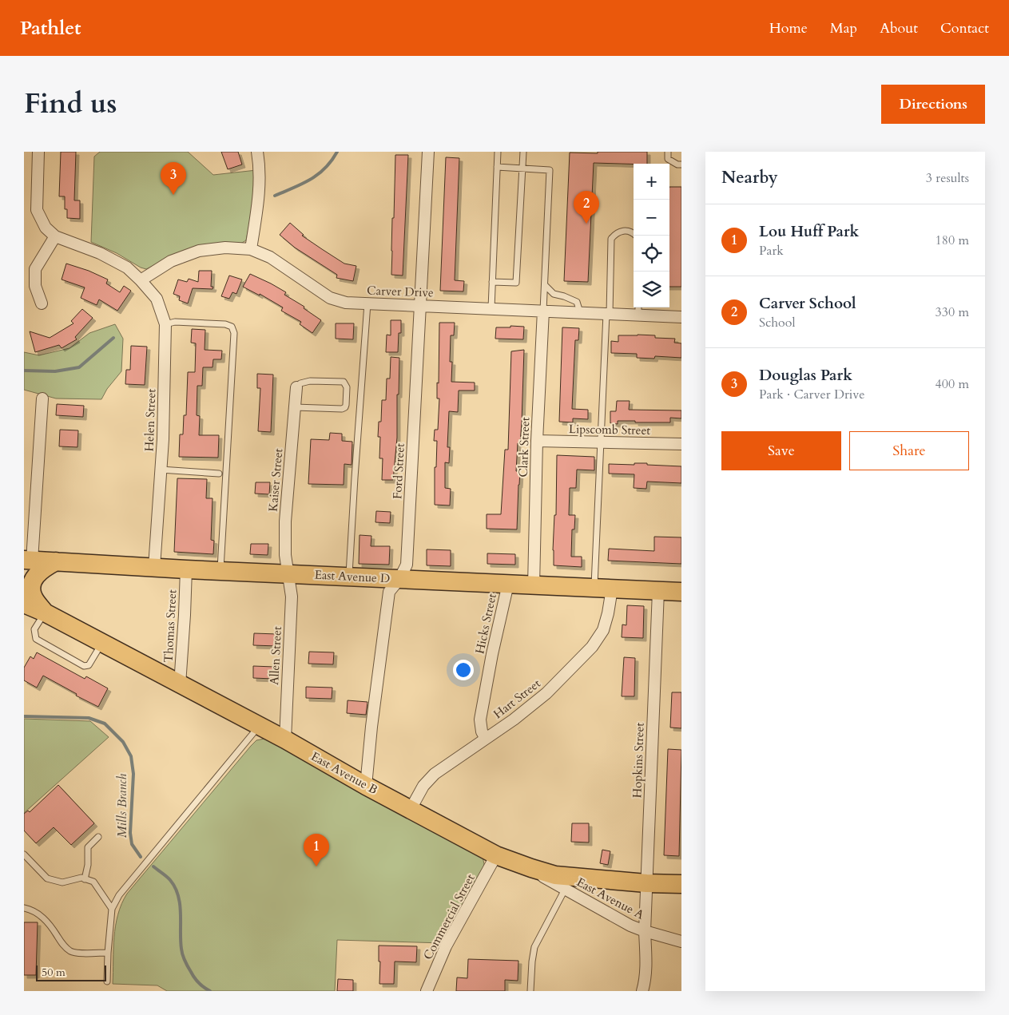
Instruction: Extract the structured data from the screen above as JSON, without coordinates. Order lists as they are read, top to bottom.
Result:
{
  "streets": {
    "main road": ["East Avenue D", "East Avenue B"],
    "street": [
      "Carver Drive",
      "Helen Street",
      "Lipscomb Street",
      "Clark Street",
      "Ford Street",
      "Kaiser Street",
      "Hicks Street",
      "Thomas Street",
      "Allen Street",
      "Hart Street",
      "Hopkins Street",
      "East Avenue A",
      "Commercial Street"
    ]
  },
  "crossings": [
    ["Carver Drive", "Helen Street"],
    ["Carver Drive", "Clark Street"],
    ["Carver Drive", "Ford Street"],
    ["Helen Street", "East Avenue D"],
    ["Lipscomb Street", "Clark Street"],
    ["Clark Street", "East Avenue D"],
    ["Ford Street", "East Avenue D"],
    ["Ford Street", "East Avenue B"],
    ["Kaiser Street", "East Avenue D"],
    ["Kaiser Street", "Allen Street"],
    ["East Avenue D", "Hicks Street"],
    ["East Avenue D", "Thomas Street"],
    ["East Avenue D", "Allen Street"],
    ["East Avenue D", "Hart Street"],
    ["East Avenue D", "Hopkins Street"],
    ["Hicks Street", "Hart Street"],
    ["Thomas Street", "East Avenue B"],
    ["Allen Street", "East Avenue B"],
    ["Hart Street", "East Avenue B"],
    ["Hopkins Street", "East Avenue B"],
    ["Hopkins Street", "East Avenue A"],
    ["East Avenue B", "East Avenue A"],
    ["East Avenue B", "Commercial Street"]
  ],
  "water": ["Mills Branch"],
  "scale_bar": "50 m",
  "page": {
    "header": "Pathlet",
    "nav": [
      "Home",
      "Map",
      "About",
      "Contact"
    ],
    "title": "Find us",
    "buttons": [
      "Directions",
      ["Save", "Share"]
    ],
    "heading": ["Nearby", "3 results"],
    "pins": ["3", "2", "1"],
    "map_buttons": ["+", "−"],
    "list": [
      {
        "mark": "1",
        "name": "Lou Huff Park",
        "note": "Park",
        "value": "180 m"
      },
      {
        "mark": "2",
        "name": "Carver School",
        "note": "School",
        "value": "330 m"
      },
      {
        "mark": "3",
        "name": "Douglas Park",
        "note": "Park · Carver Drive",
        "value": "400 m"
      }
    ],
    "scale": "50 m"
  }
}
